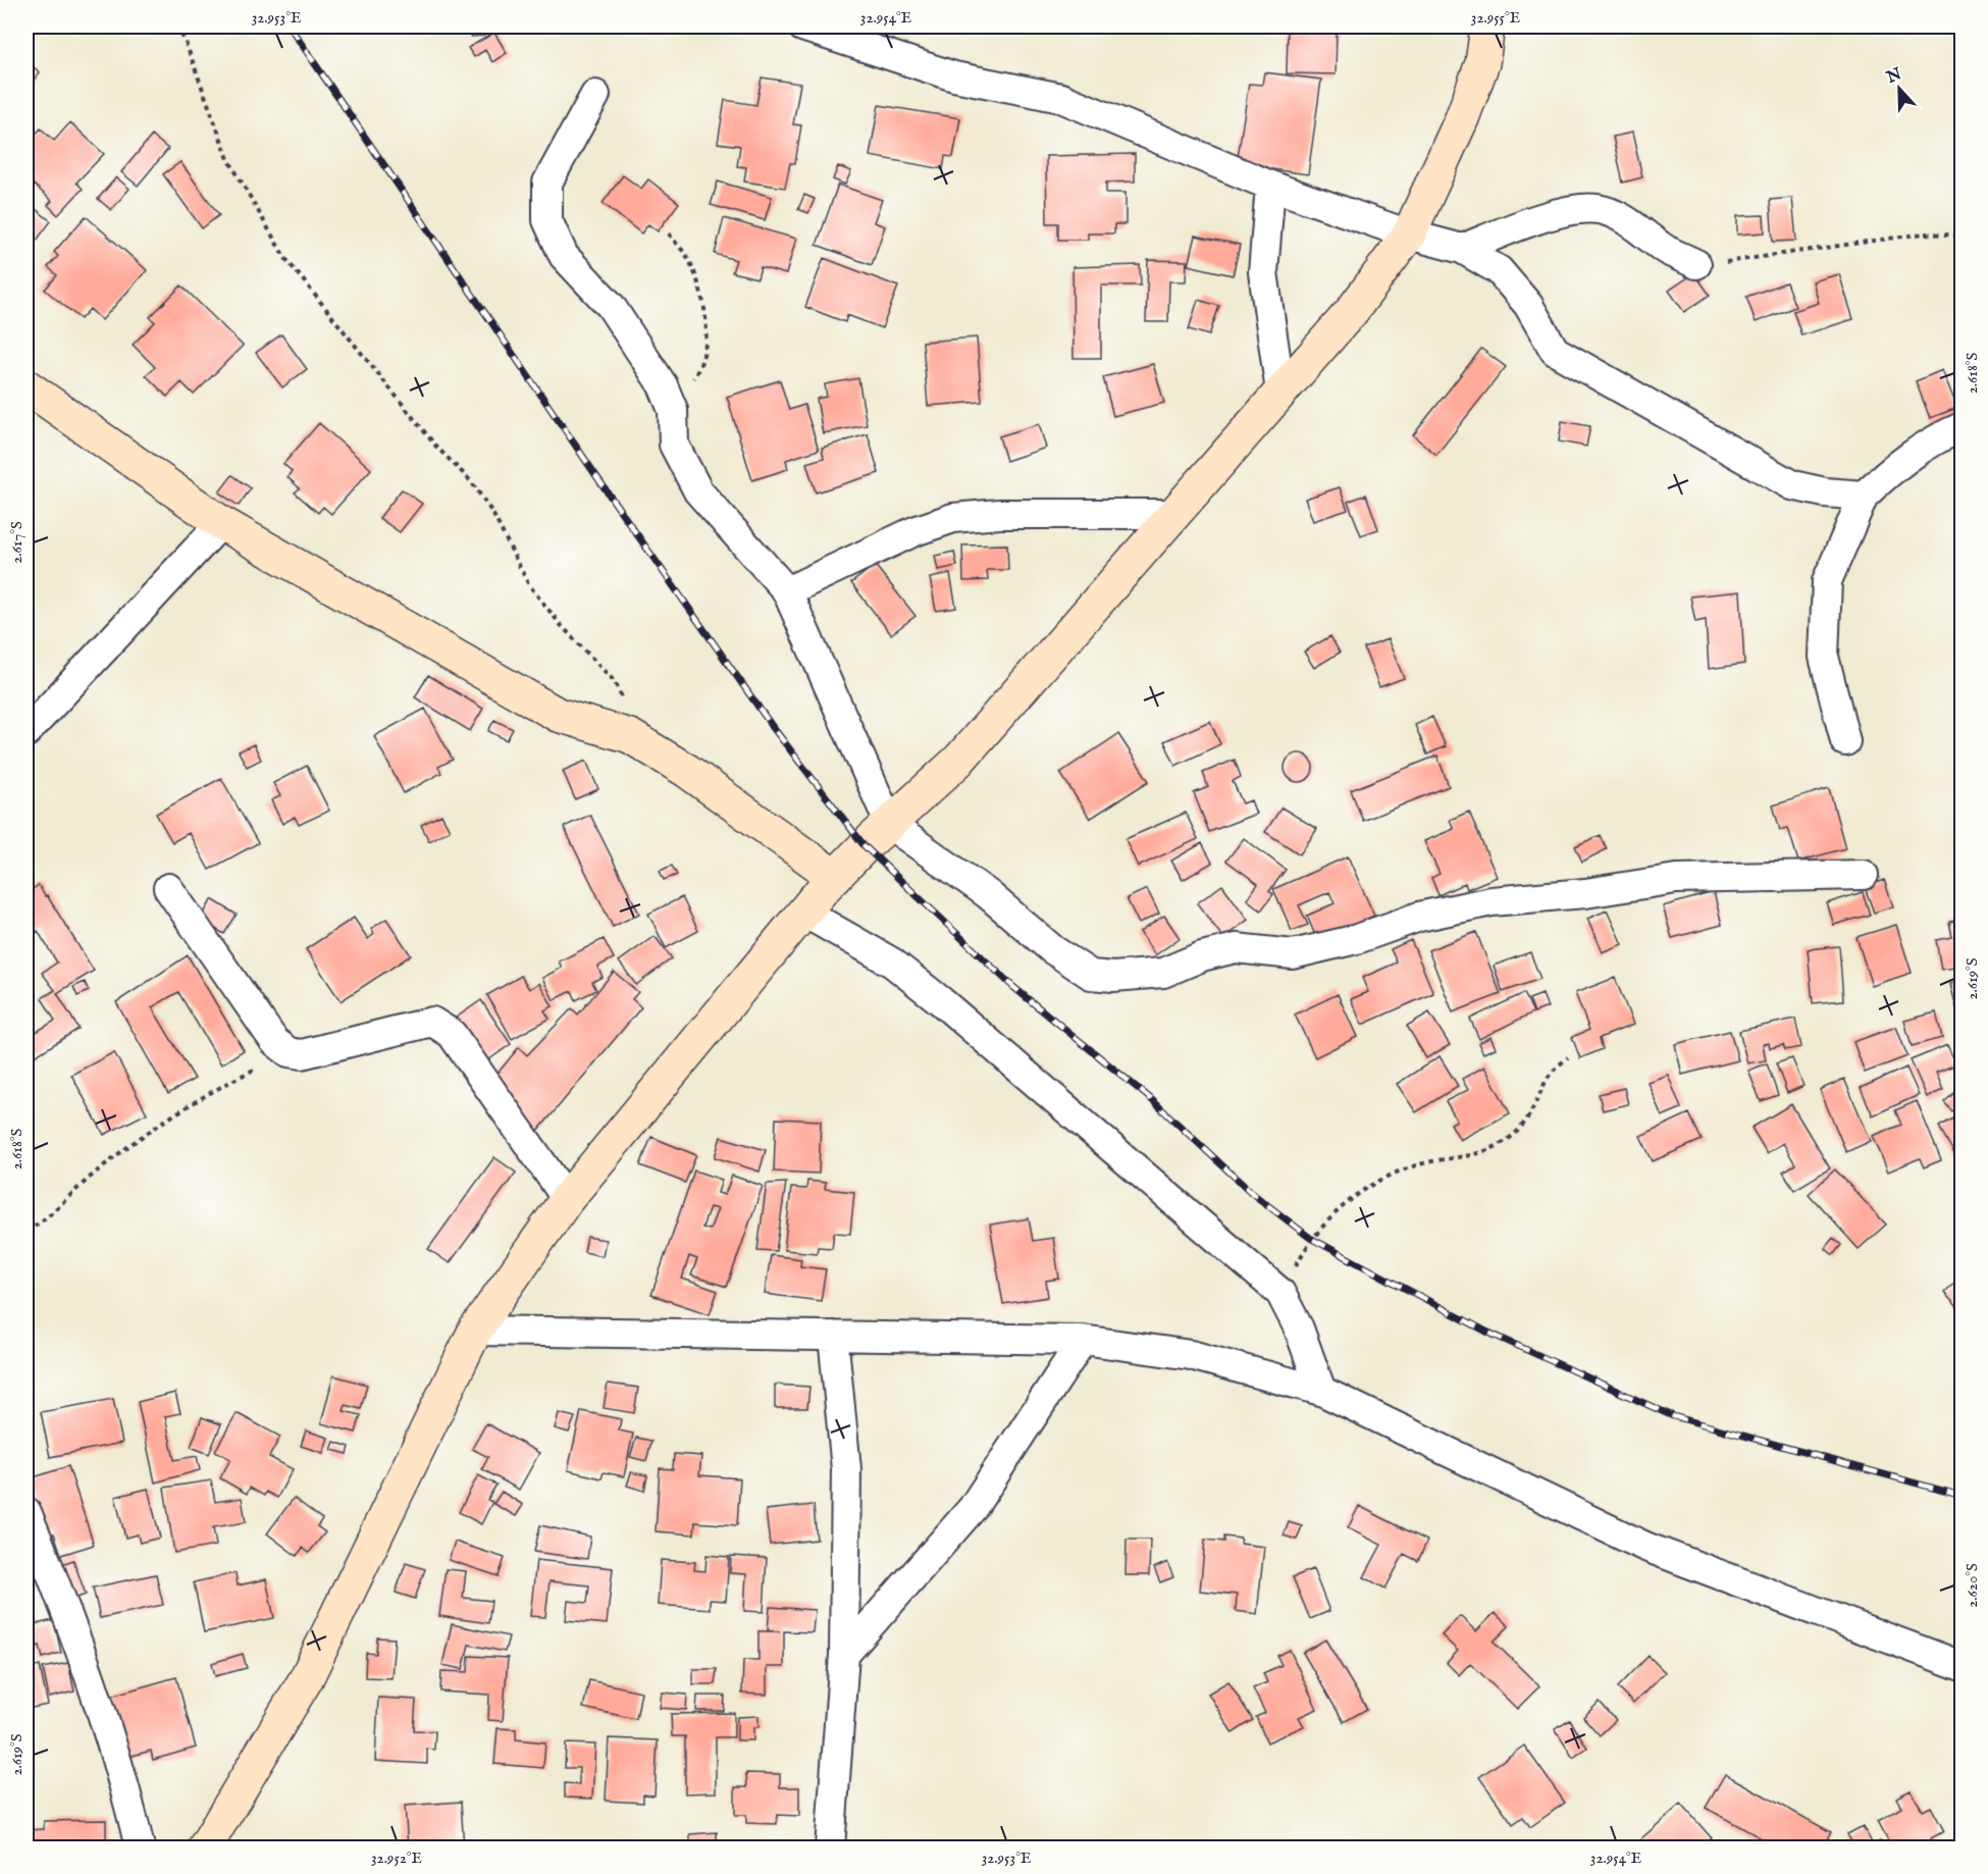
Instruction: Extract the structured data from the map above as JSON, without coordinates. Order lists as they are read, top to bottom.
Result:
{
  "north": "top",
  "coordinates": [
    "32.953°E",
    "32.954°E",
    "32.955°E",
    "2.618°S",
    "2.617°S",
    "2.619°S",
    "2.620°S",
    "32.952°E"
  ]
}
